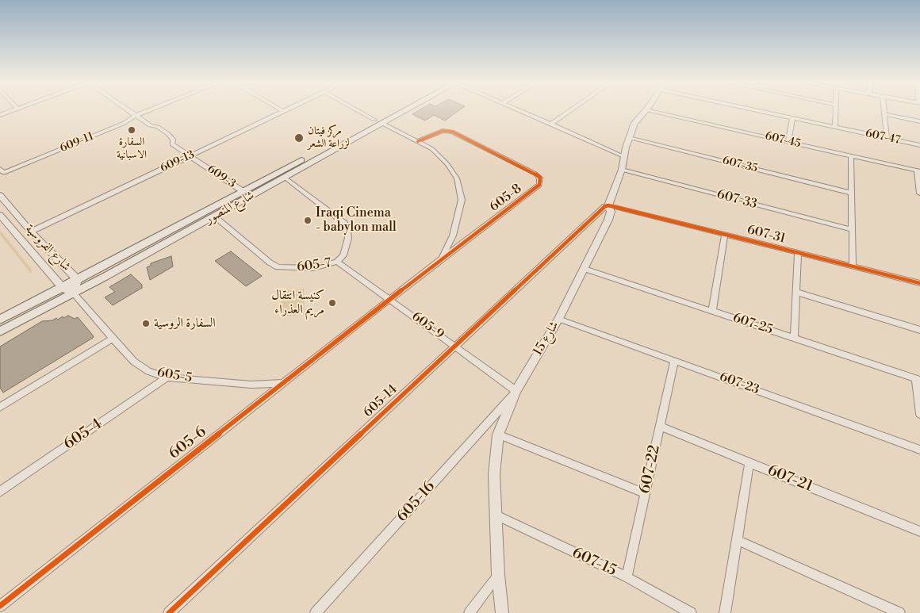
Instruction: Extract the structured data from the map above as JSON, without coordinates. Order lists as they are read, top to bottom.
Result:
{
  "streets": {
    "main road": ["شارع المنصور"],
    "street": [
      "607-47",
      "607-45",
      "609-11",
      "609-13",
      "607-35",
      "609-3",
      "605-8",
      "607-33",
      "607-31",
      "شارع الفروسية",
      "605-7",
      "607-25",
      "605-9",
      "شارع 15",
      "605-5",
      "607-23",
      "605-14",
      "605-4",
      "605-6",
      "607-22",
      "607-21",
      "605-16",
      "607-15"
    ]
  },
  "crossings": [
    ["607-45", "شارع 15"],
    ["609-11", "609-3"],
    ["609-13", "609-3"],
    ["609-13", "شارع الفروسية"],
    ["607-35", "شارع 15"],
    ["609-3", "شارع المنصور"],
    ["605-8", "605-9"],
    ["605-8", "605-6"],
    ["607-33", "شارع 15"],
    ["شارع المنصور", "شارع الفروسية"],
    ["شارع المنصور", "605-7"],
    ["شارع المنصور", "605-5"],
    ["607-31", "شارع 15"],
    ["607-31", "605-14"],
    ["شارع الفروسية", "605-5"],
    ["605-7", "605-9"],
    ["607-25", "شارع 15"],
    ["605-9", "شارع 15"],
    ["605-9", "605-14"],
    ["605-9", "605-6"],
    ["605-9", "605-16"],
    ["شارع 15", "607-23"],
    ["شارع 15", "605-14"],
    ["شارع 15", "605-16"],
    ["شارع 15", "607-15"],
    ["605-5", "605-4"],
    ["605-5", "605-6"],
    ["607-23", "607-22"],
    ["607-22", "607-21"],
    ["607-22", "607-15"]
  ],
  "places": [
    "السفارة الاسبانية",
    "مركز فيتان لزراعة الشعر",
    "Iraqi Cinema - babylon mall",
    "كنيسة انتقال مريم العذراء",
    "السفارة الروسية"
  ]
}
